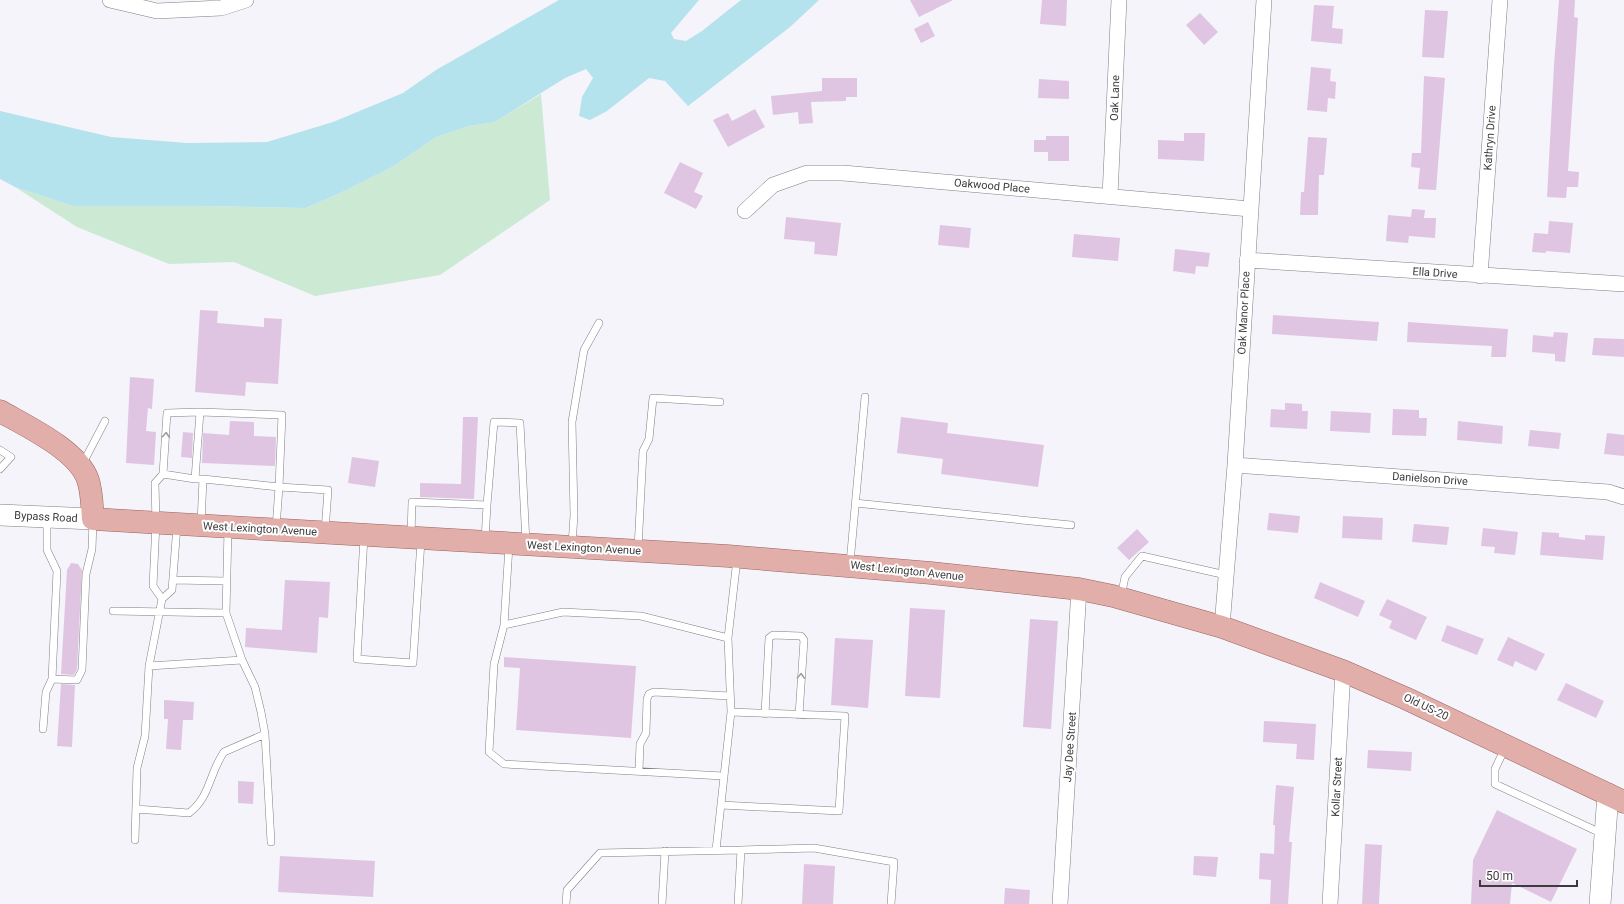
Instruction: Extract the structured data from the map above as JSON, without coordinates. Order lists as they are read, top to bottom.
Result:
{
  "streets": {
    "main road": ["West Lexington Avenue", "Old US-20"],
    "street": [
      "Oak Lane",
      "Kathryn Drive",
      "Oakwood Place",
      "Ella Drive",
      "Oak Manor Place",
      "Danielson Drive",
      "Bypass Road",
      "Jay Dee Street",
      "Kollar Street"
    ]
  },
  "crossings": [
    ["Oak Lane", "Oakwood Place"],
    ["Kathryn Drive", "Ella Drive"],
    ["Oakwood Place", "Oak Manor Place"],
    ["Ella Drive", "Oak Manor Place"],
    ["Oak Manor Place", "Danielson Drive"],
    ["Oak Manor Place", "West Lexington Avenue"],
    ["Oak Manor Place", "Old US-20"],
    ["Bypass Road", "West Lexington Avenue"],
    ["West Lexington Avenue", "Old US-20"],
    ["West Lexington Avenue", "Jay Dee Street"],
    ["Old US-20", "Kollar Street"]
  ],
  "scale_bar": "50 m"
}
